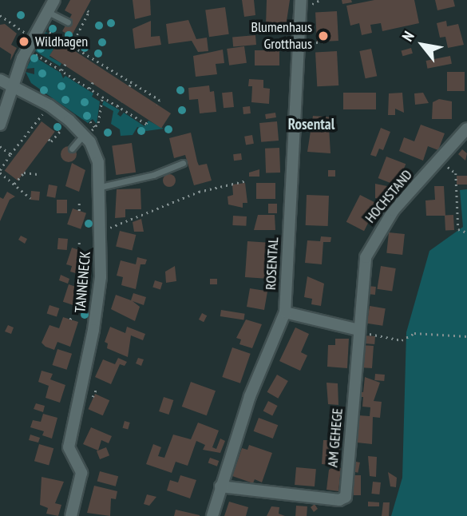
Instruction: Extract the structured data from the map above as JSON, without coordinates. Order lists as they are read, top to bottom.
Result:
{
  "streets": {
    "street": [
      "HOCHSTAND",
      "ROSENTAL",
      "TANNENECK",
      "AM GEHEGE"
    ]
  },
  "crossings": [
    ["HOCHSTAND", "AM GEHEGE"],
    ["ROSENTAL", "AM GEHEGE"]
  ],
  "districts": ["Rosental"],
  "places": ["Blumenhaus Grotthaus", "Wildhagen"],
  "north": "top left"
}
